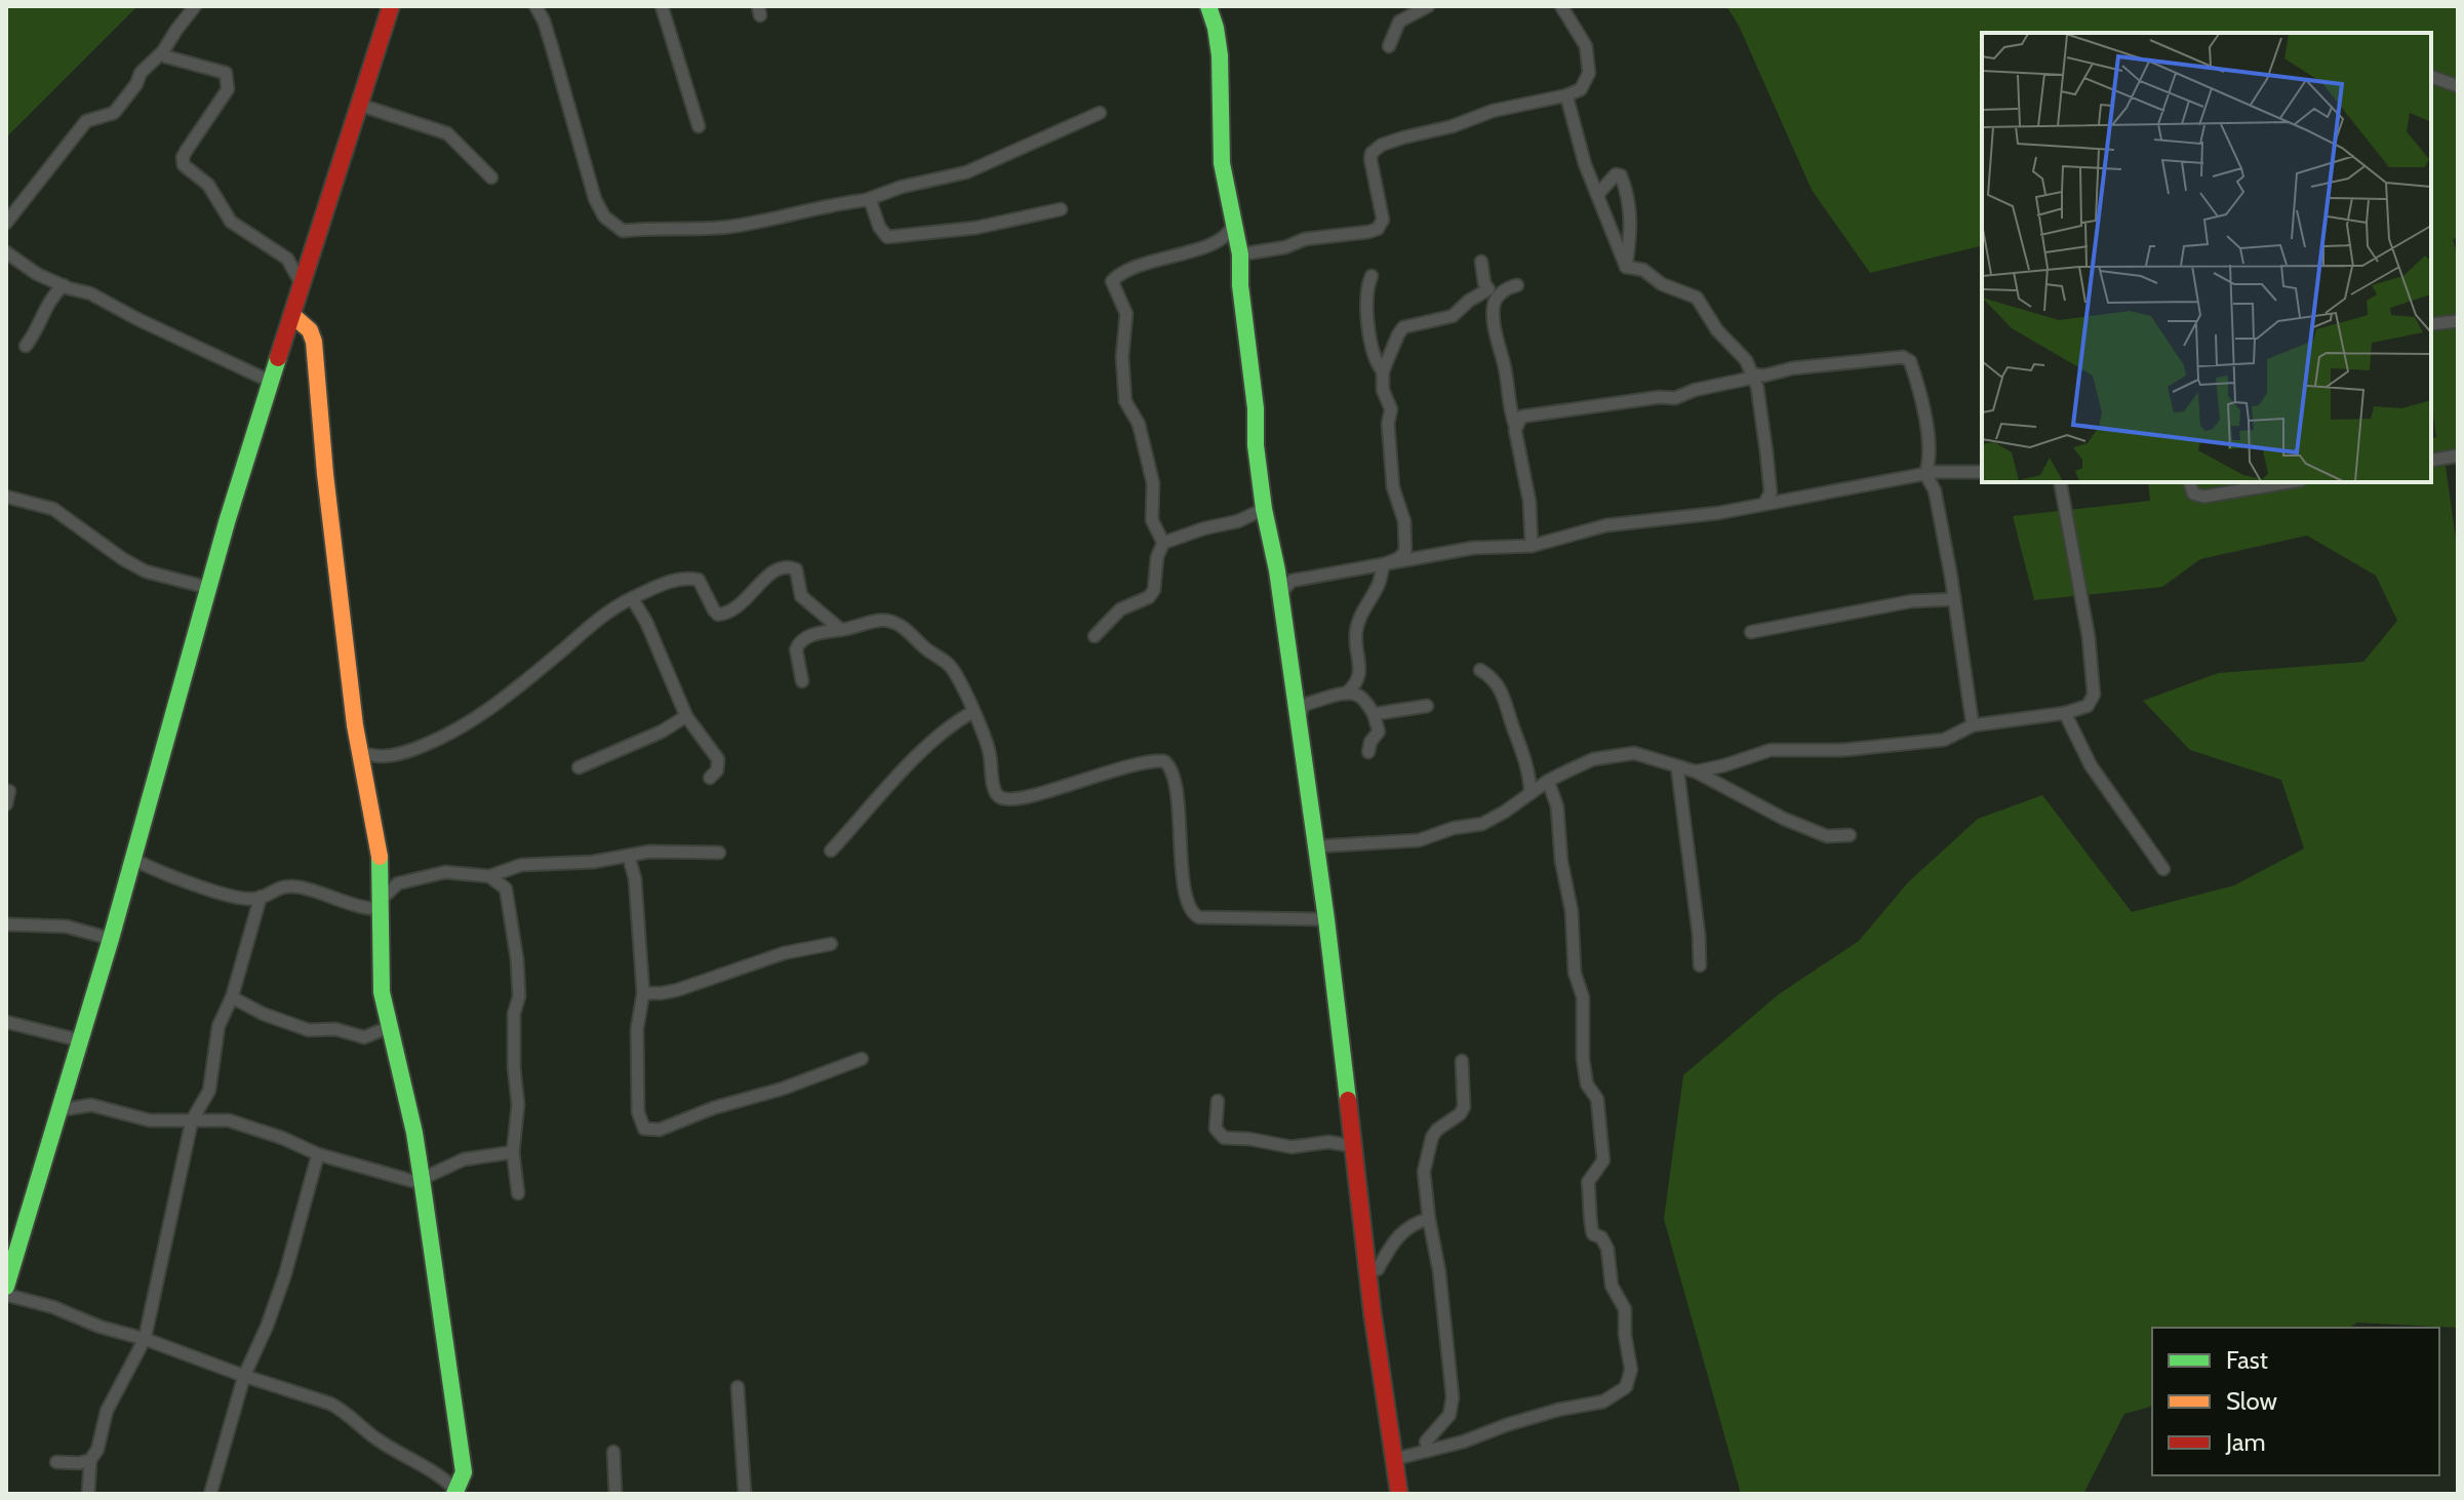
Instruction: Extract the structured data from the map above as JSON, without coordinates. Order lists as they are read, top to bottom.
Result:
{
  "legend": ["Fast", "Slow", "Jam"]
}
